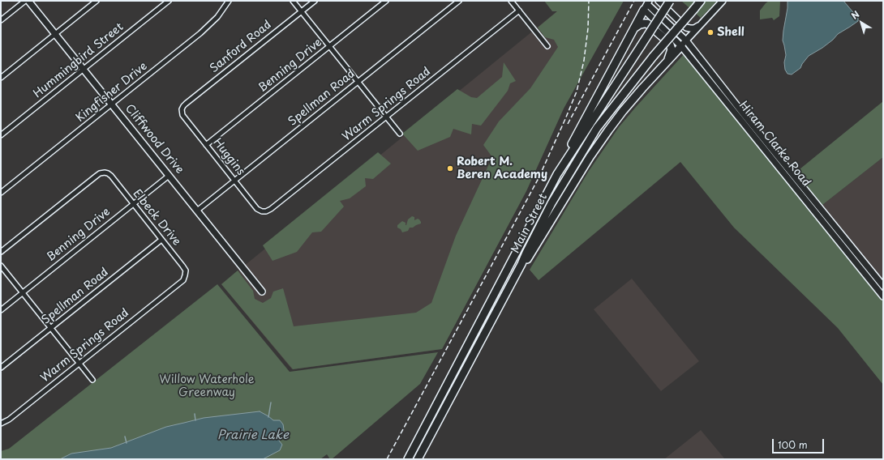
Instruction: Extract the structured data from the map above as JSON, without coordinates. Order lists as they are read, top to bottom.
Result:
{
  "streets": {
    "highway": ["Main Street"],
    "main road": ["Cliffwood Drive", "Hiram Clarke Road"],
    "street": [
      "Sanford Road",
      "Hummingbird Street",
      "Benning Drive",
      "Kingfisher Drive",
      "Spellman Road",
      "Warm Springs Road",
      "Huggins",
      "Elbeck Drive"
    ]
  },
  "crossings": [
    ["Sanford Road", "Huggins"],
    ["Hummingbird Street", "Cliffwood Drive"],
    ["Benning Drive", "Cliffwood Drive"],
    ["Benning Drive", "Huggins"],
    ["Benning Drive", "Elbeck Drive"],
    ["Kingfisher Drive", "Cliffwood Drive"],
    ["Spellman Road", "Cliffwood Drive"],
    ["Spellman Road", "Huggins"],
    ["Spellman Road", "Elbeck Drive"],
    ["Warm Springs Road", "Huggins"],
    ["Warm Springs Road", "Elbeck Drive"]
  ],
  "water": ["Prairie Lake"],
  "parks": ["Willow Waterhole Greenway"],
  "places": ["Shell", "Robert M. Beren Academy"],
  "scale_bar": "100 m",
  "north": "top left"
}
